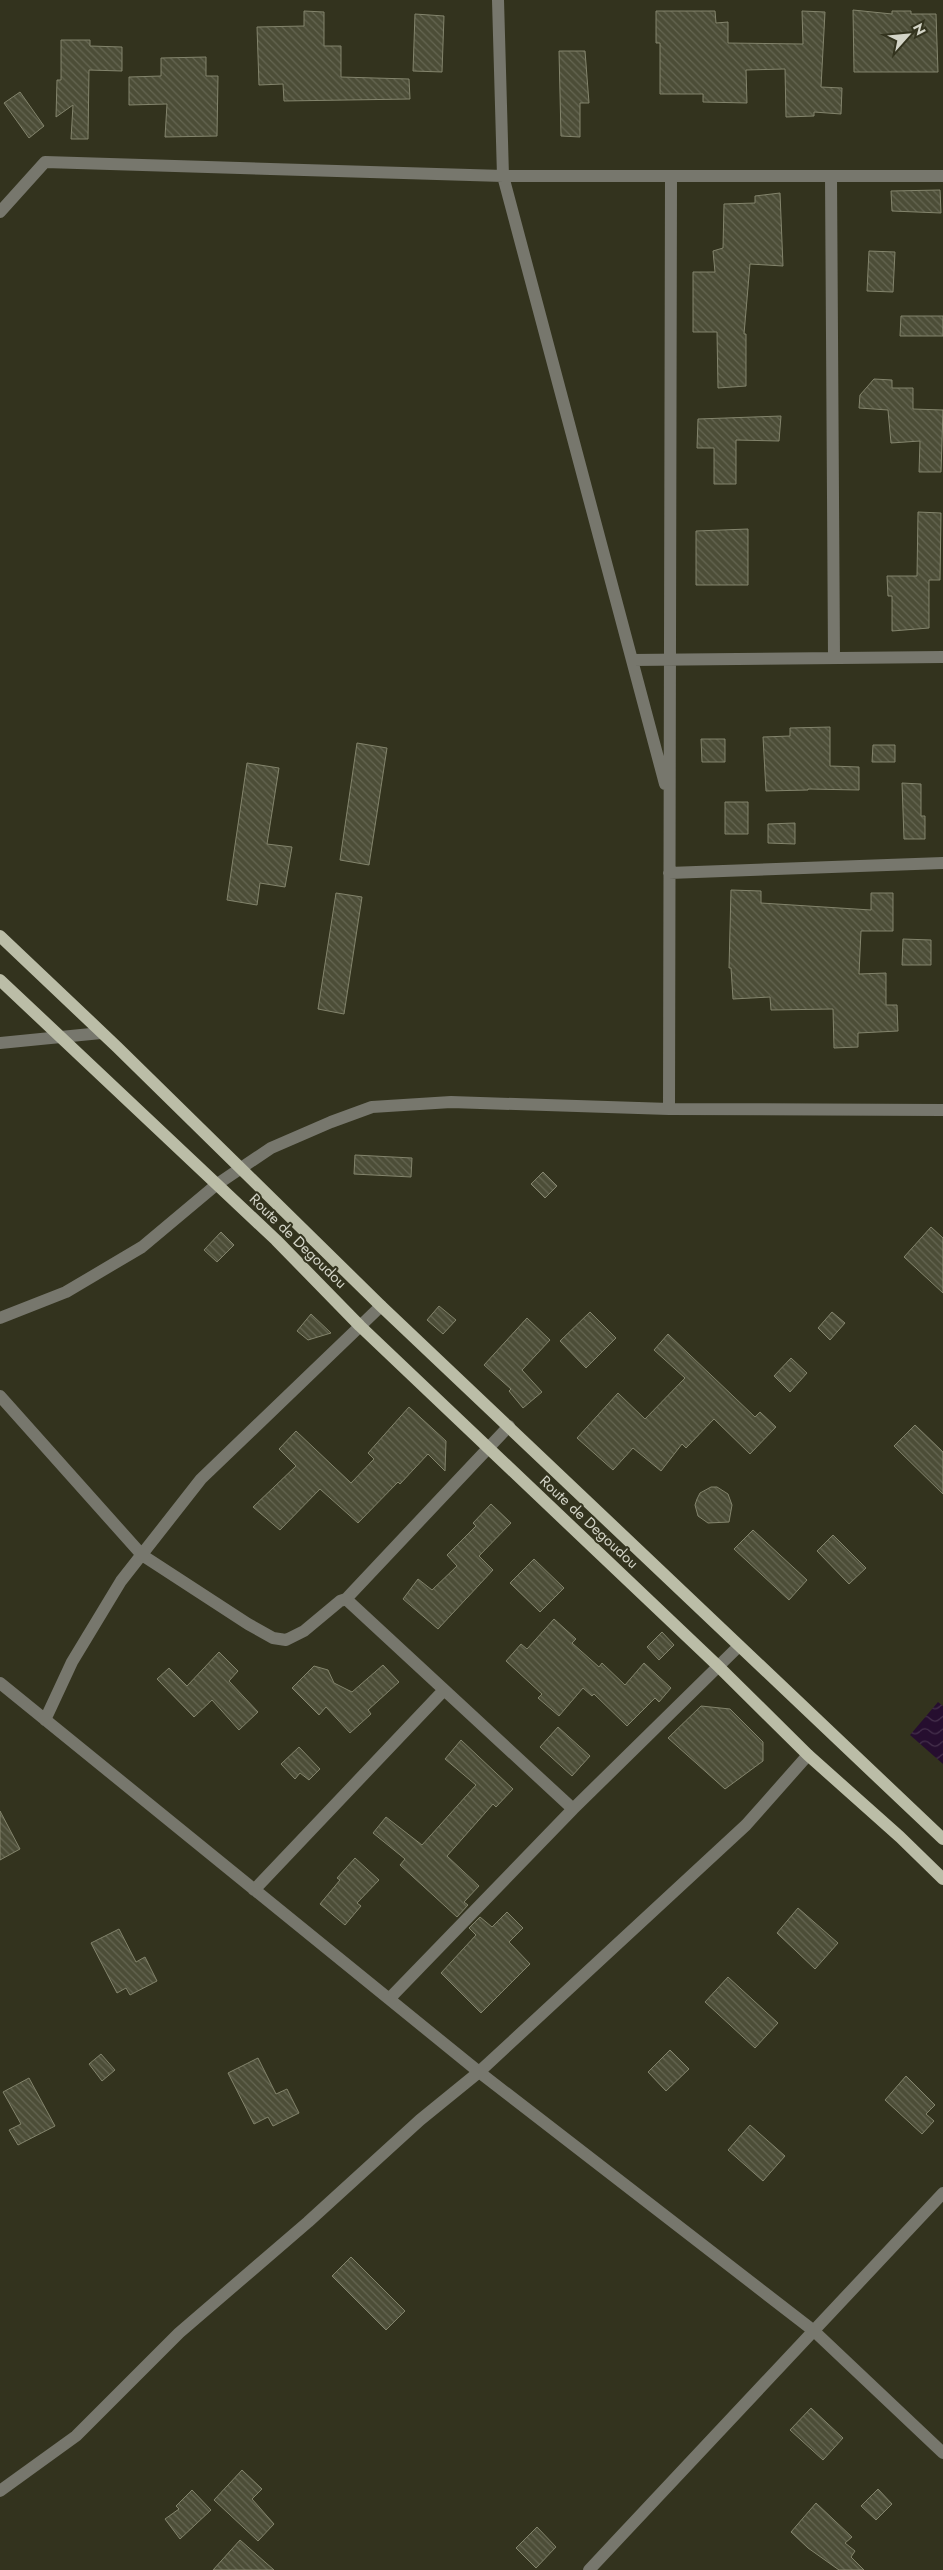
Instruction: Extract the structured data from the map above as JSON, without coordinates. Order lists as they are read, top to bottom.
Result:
{
  "streets": {
    "main road": ["Route de Degoudou"]
  },
  "north": "top right"
}
